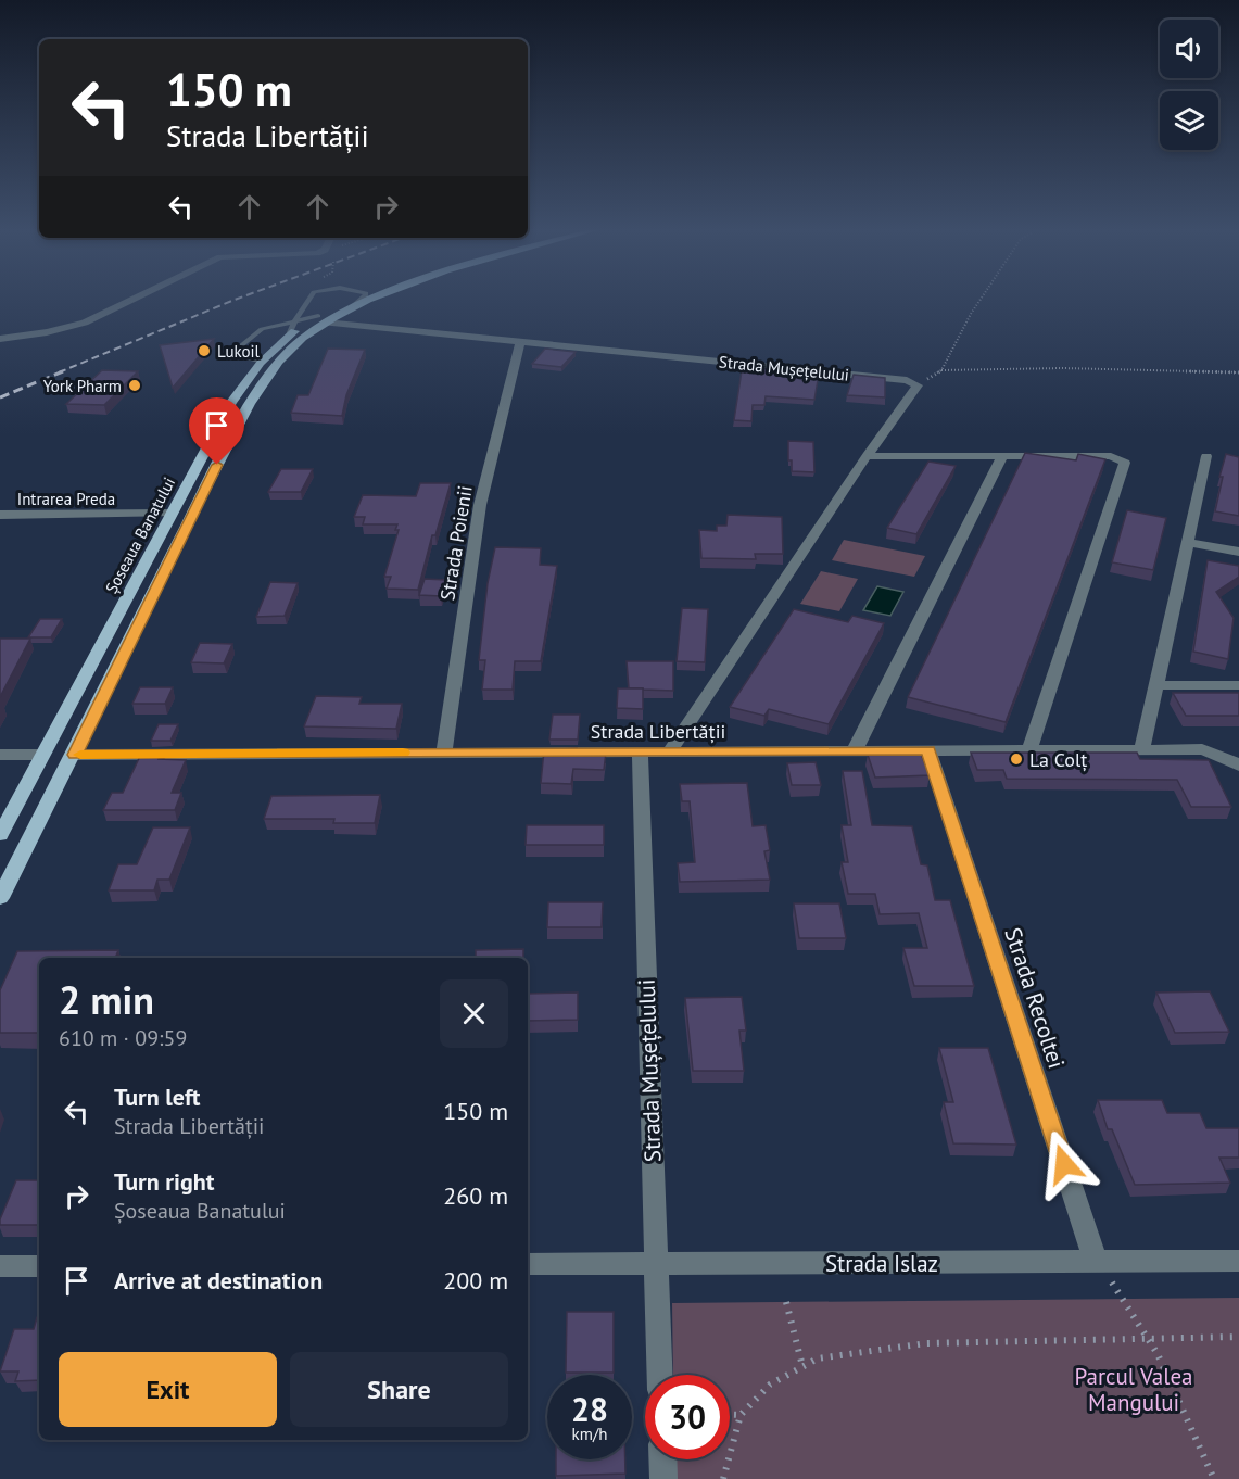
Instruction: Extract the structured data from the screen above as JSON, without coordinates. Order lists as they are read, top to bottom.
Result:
{
  "streets": {
    "main road": ["Șoseaua Banatului"],
    "street": [
      "Strada Mușețelului",
      "Intrarea Preda",
      "Strada Poienii",
      "Strada Libertății",
      "Strada Recoltei",
      "Strada Islaz"
    ]
  },
  "crossings": [
    ["Strada Mușețelului", "Șoseaua Banatului"],
    ["Strada Mușețelului", "Strada Poienii"],
    ["Strada Mușețelului", "Strada Libertății"],
    ["Strada Mușețelului", "Strada Islaz"],
    ["Intrarea Preda", "Șoseaua Banatului"],
    ["Șoseaua Banatului", "Strada Libertății"],
    ["Strada Poienii", "Strada Libertății"],
    ["Strada Libertății", "Strada Recoltei"],
    ["Strada Recoltei", "Strada Islaz"]
  ],
  "parks": ["Parcul Valea Mangului"],
  "places": ["Lukoil", "York Pharm", "La Colț"],
  "page": {
    "turn": ["150 m", "Strada Libertății"],
    "heading": ["2 min", "610 m · 09:59"],
    "list": [
      {
        "name": "Turn left",
        "note": "Strada Libertății",
        "value": "150 m"
      },
      {
        "name": "Turn right",
        "note": "Șoseaua Banatului",
        "value": "260 m"
      },
      {
        "name": "Arrive at destination",
        "value": "200 m"
      }
    ],
    "buttons": ["Exit", "Share"],
    "speed": "28 km/h",
    "limit": "30"
  }
}
